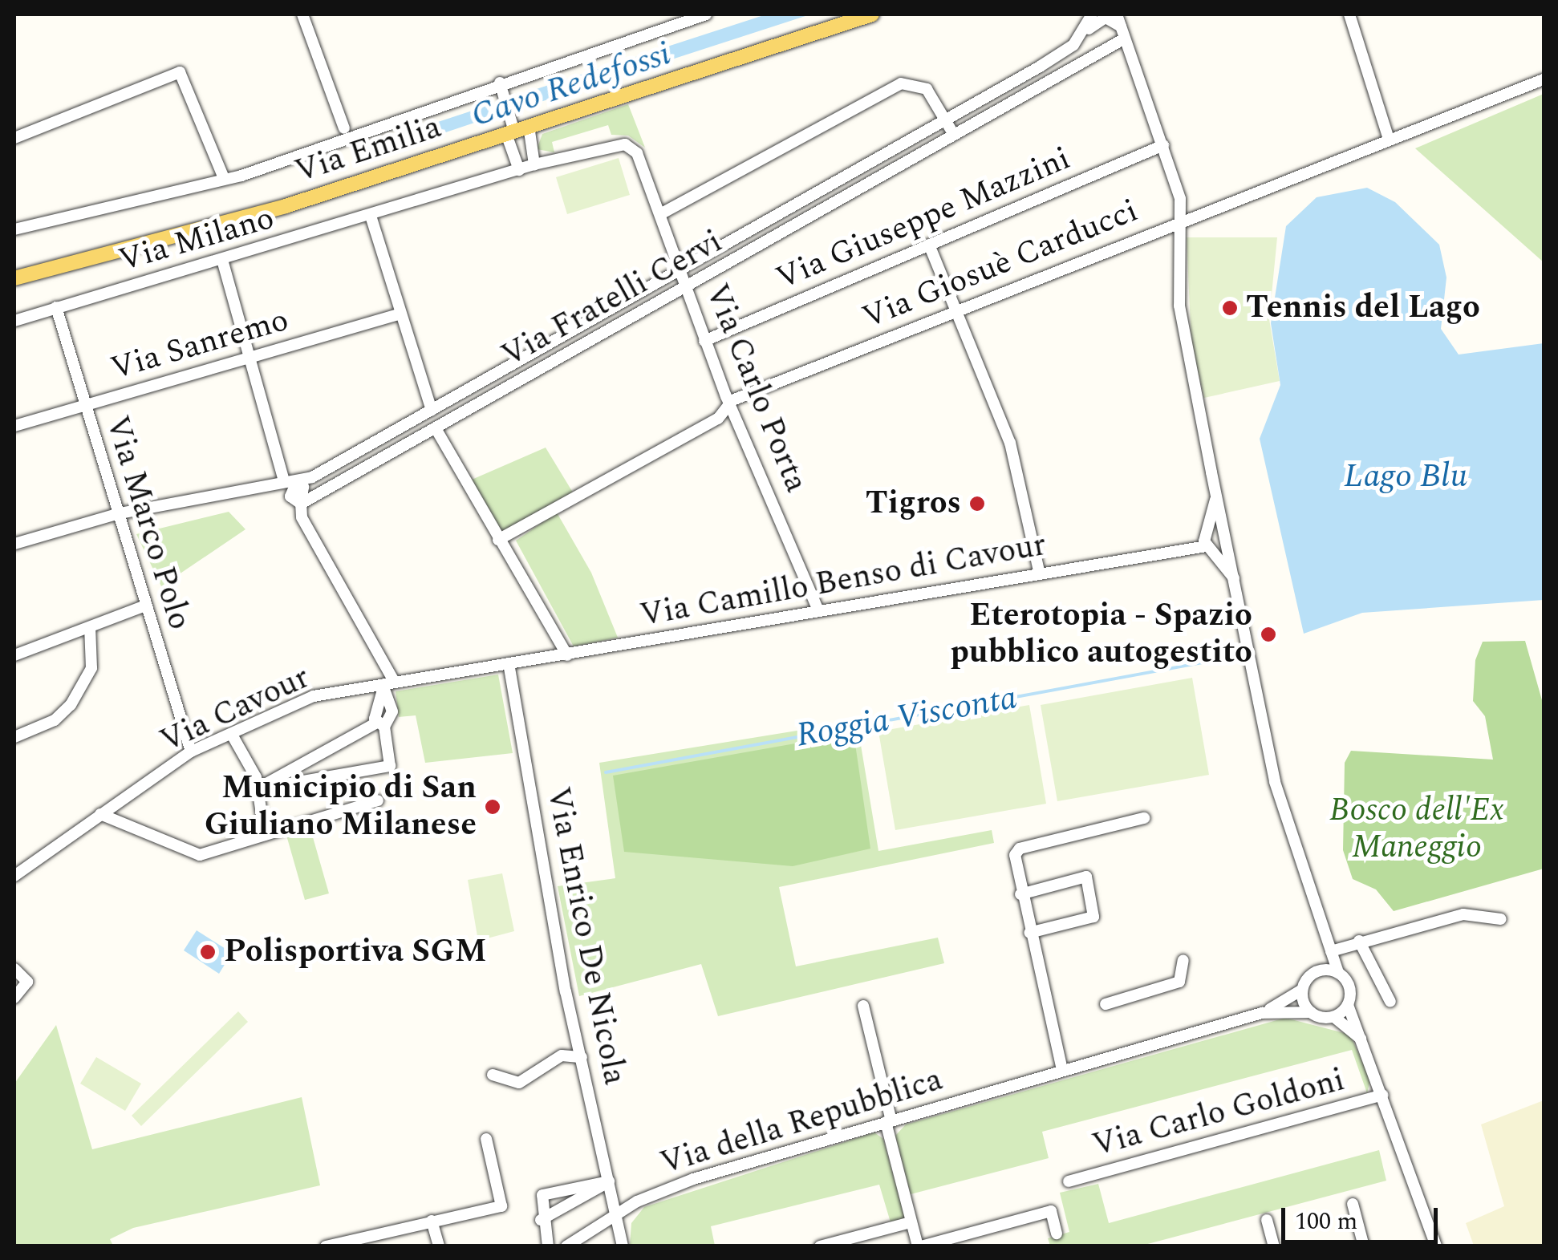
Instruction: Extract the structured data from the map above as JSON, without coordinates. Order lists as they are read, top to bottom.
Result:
{
  "streets": {
    "main road": ["Via Emilia"],
    "street": [
      "Via Giuseppe Mazzini",
      "Via Milano",
      "Via Giosuè Carducci",
      "Via Fratelli Cervi",
      "Via Sanremo",
      "Via Carlo Porta",
      "Via Marco Polo",
      "Via Camillo Benso di Cavour",
      "Via Cavour",
      "Via Enrico De Nicola",
      "Via Carlo Goldoni",
      "Via della Repubblica"
    ]
  },
  "crossings": [
    ["Via Giuseppe Mazzini", "Via Carlo Porta"],
    ["Via Milano", "Via Carlo Porta"],
    ["Via Milano", "Via Marco Polo"],
    ["Via Giosuè Carducci", "Via Carlo Porta"],
    ["Via Fratelli Cervi", "Via Carlo Porta"],
    ["Via Fratelli Cervi", "Via Marco Polo"],
    ["Via Sanremo", "Via Marco Polo"],
    ["Via Carlo Porta", "Via Camillo Benso di Cavour"],
    ["Via Marco Polo", "Via Cavour"],
    ["Via Camillo Benso di Cavour", "Via Cavour"],
    ["Via Camillo Benso di Cavour", "Via Enrico De Nicola"],
    ["Via Cavour", "Via Enrico De Nicola"],
    ["Via Enrico De Nicola", "Via della Repubblica"]
  ],
  "water": ["Cavo Redefossi", "Lago Blu", "Roggia Visconta"],
  "parks": ["Bosco dell'Ex Maneggio"],
  "places": [
    "Tennis del Lago",
    "Tigros",
    "Eterotopia - Spazio pubblico autogestito",
    "Municipio di San Giuliano Milanese",
    "Polisportiva SGM"
  ],
  "scale_bar": "100 m"
}
